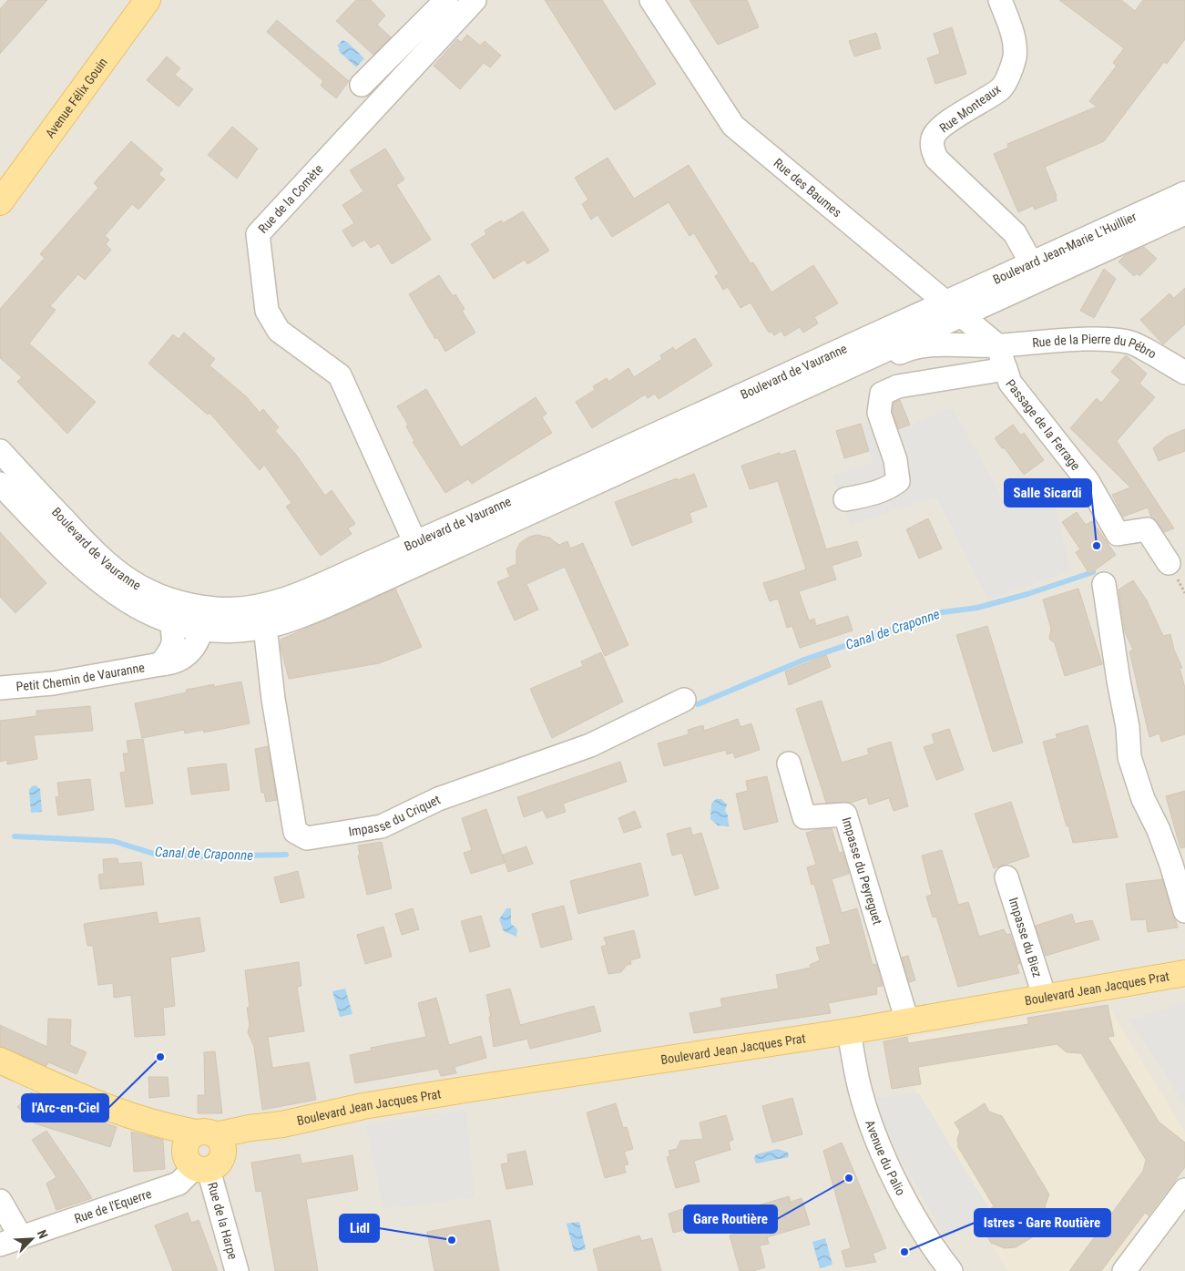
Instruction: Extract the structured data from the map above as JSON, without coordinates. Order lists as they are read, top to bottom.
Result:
{
  "streets": {
    "main road": ["Avenue Félix Gouin", "Boulevard Jean Jacques Prat"],
    "street": [
      "Rue Monteaux",
      "Rue des Baumes",
      "Rue de la Comète",
      "Boulevard Jean-Marie L'Huillier",
      "Rue de la Pierre du Pébro",
      "Boulevard de Vauranne",
      "Passage de la Ferrage",
      "Petit Chemin de Vauranne",
      "Impasse du Criquet",
      "Impasse du Peyreguet",
      "Impasse du Biez",
      "Avenue du Palio",
      "Rue de l'Equerre",
      "Rue de la Harpe"
    ]
  },
  "crossings": [
    ["Rue Monteaux", "Boulevard Jean-Marie L'Huillier"],
    ["Rue des Baumes", "Boulevard Jean-Marie L'Huillier"],
    ["Rue des Baumes", "Rue de la Pierre du Pébro"],
    ["Rue des Baumes", "Boulevard de Vauranne"],
    ["Rue des Baumes", "Passage de la Ferrage"],
    ["Rue de la Comète", "Boulevard de Vauranne"],
    ["Boulevard Jean-Marie L'Huillier", "Boulevard de Vauranne"],
    ["Rue de la Pierre du Pébro", "Boulevard de Vauranne"],
    ["Rue de la Pierre du Pébro", "Passage de la Ferrage"],
    ["Boulevard de Vauranne", "Passage de la Ferrage"],
    ["Boulevard de Vauranne", "Petit Chemin de Vauranne"],
    ["Boulevard de Vauranne", "Impasse du Criquet"],
    ["Impasse du Peyreguet", "Boulevard Jean Jacques Prat"],
    ["Impasse du Biez", "Boulevard Jean Jacques Prat"],
    ["Boulevard Jean Jacques Prat", "Avenue du Palio"],
    ["Boulevard Jean Jacques Prat", "Rue de l'Equerre"],
    ["Boulevard Jean Jacques Prat", "Rue de la Harpe"],
    ["Rue de l'Equerre", "Rue de la Harpe"]
  ],
  "water": ["Canal de Craponne"],
  "places": [
    "Salle Sicardi",
    "l'Arc-en-Ciel",
    "Gare Routière",
    "Lidl",
    "Istres - Gare Routière"
  ],
  "north": "top right"
}
